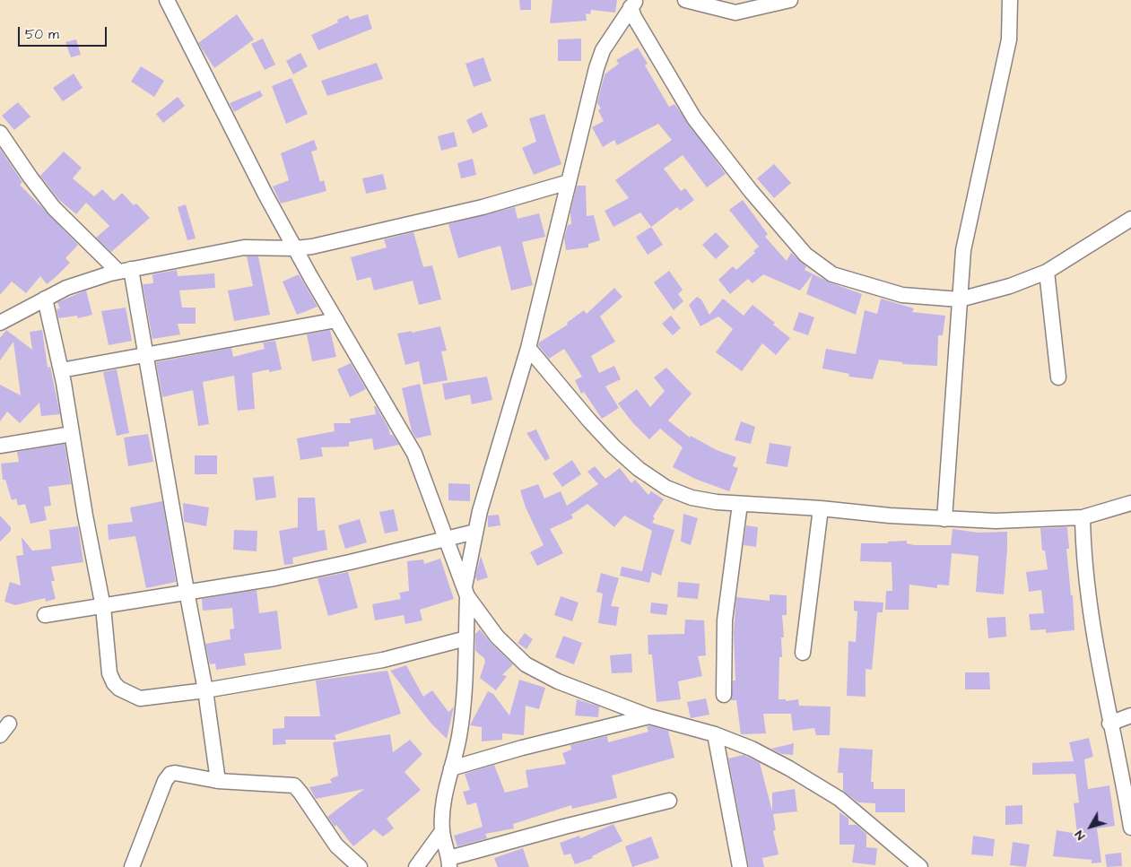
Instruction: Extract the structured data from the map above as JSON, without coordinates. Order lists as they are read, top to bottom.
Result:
{
  "scale_bar": "50 m",
  "north": "bottom left"
}
